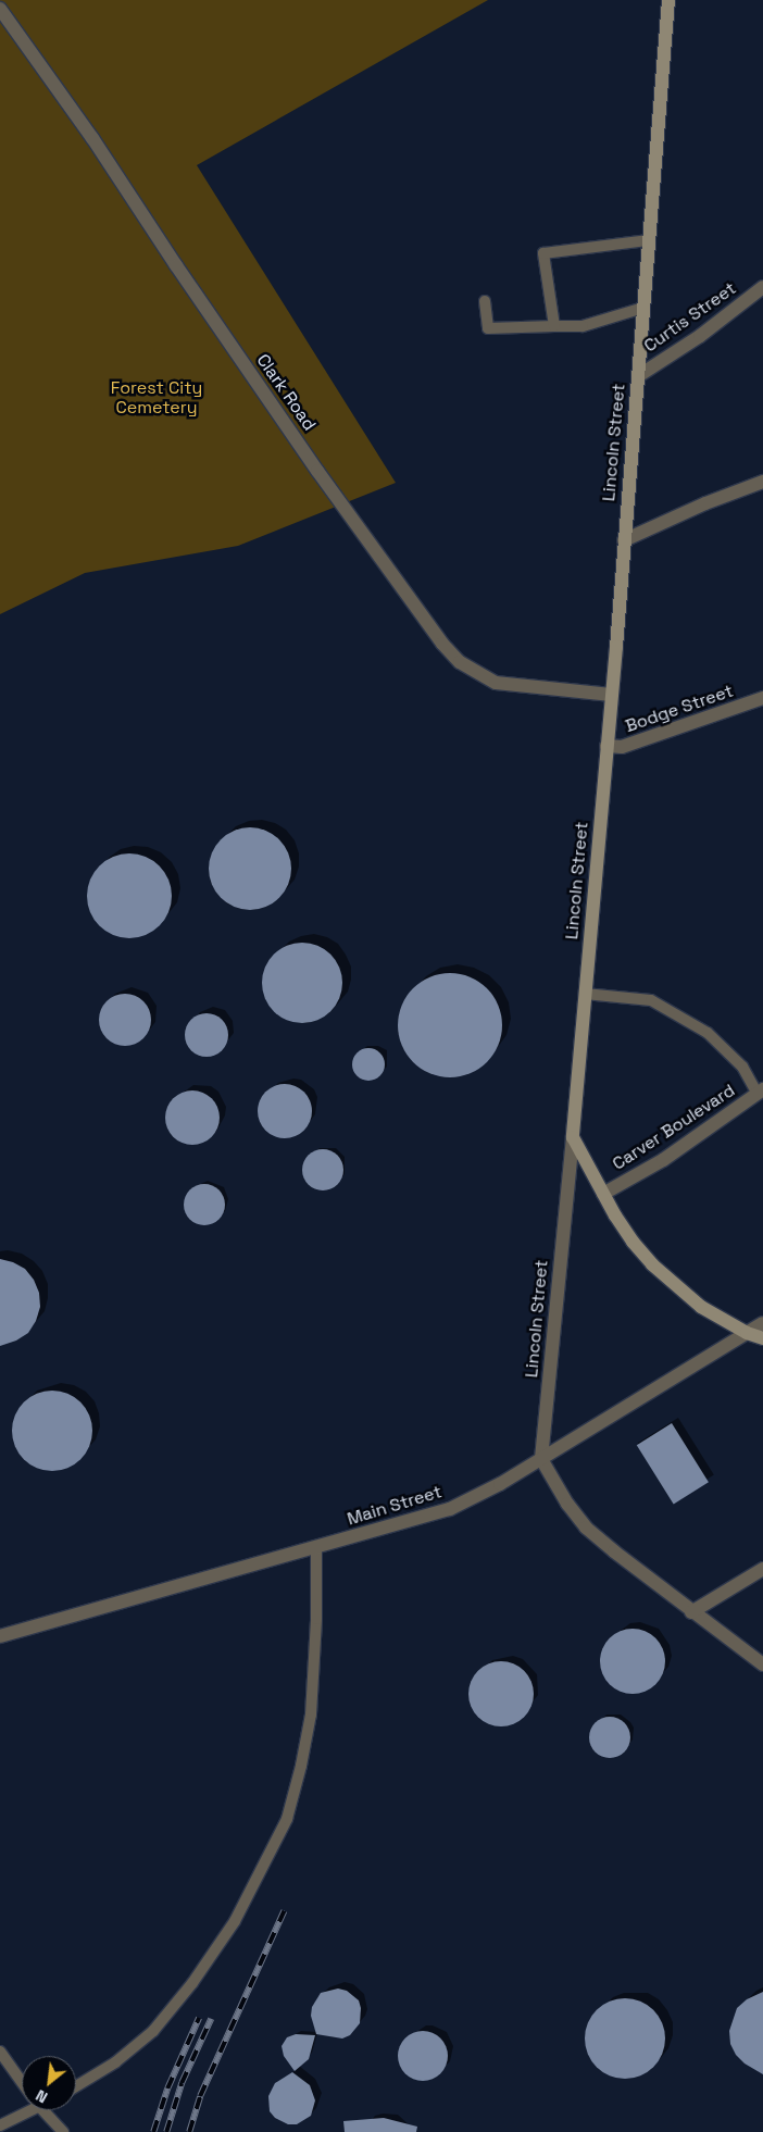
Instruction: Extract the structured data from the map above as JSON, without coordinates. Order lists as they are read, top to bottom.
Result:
{
  "streets": {
    "main road": ["Lincoln Street"],
    "street": [
      "Curtis Street",
      "Clark Road",
      "Bodge Street",
      "Carver Boulevard",
      "Main Street"
    ]
  },
  "crossings": [
    ["Curtis Street", "Lincoln Street"],
    ["Clark Road", "Lincoln Street"],
    ["Lincoln Street", "Bodge Street"],
    ["Lincoln Street", "Main Street"]
  ],
  "parks": ["Forest City Cemetery"],
  "north": "bottom left"
}
